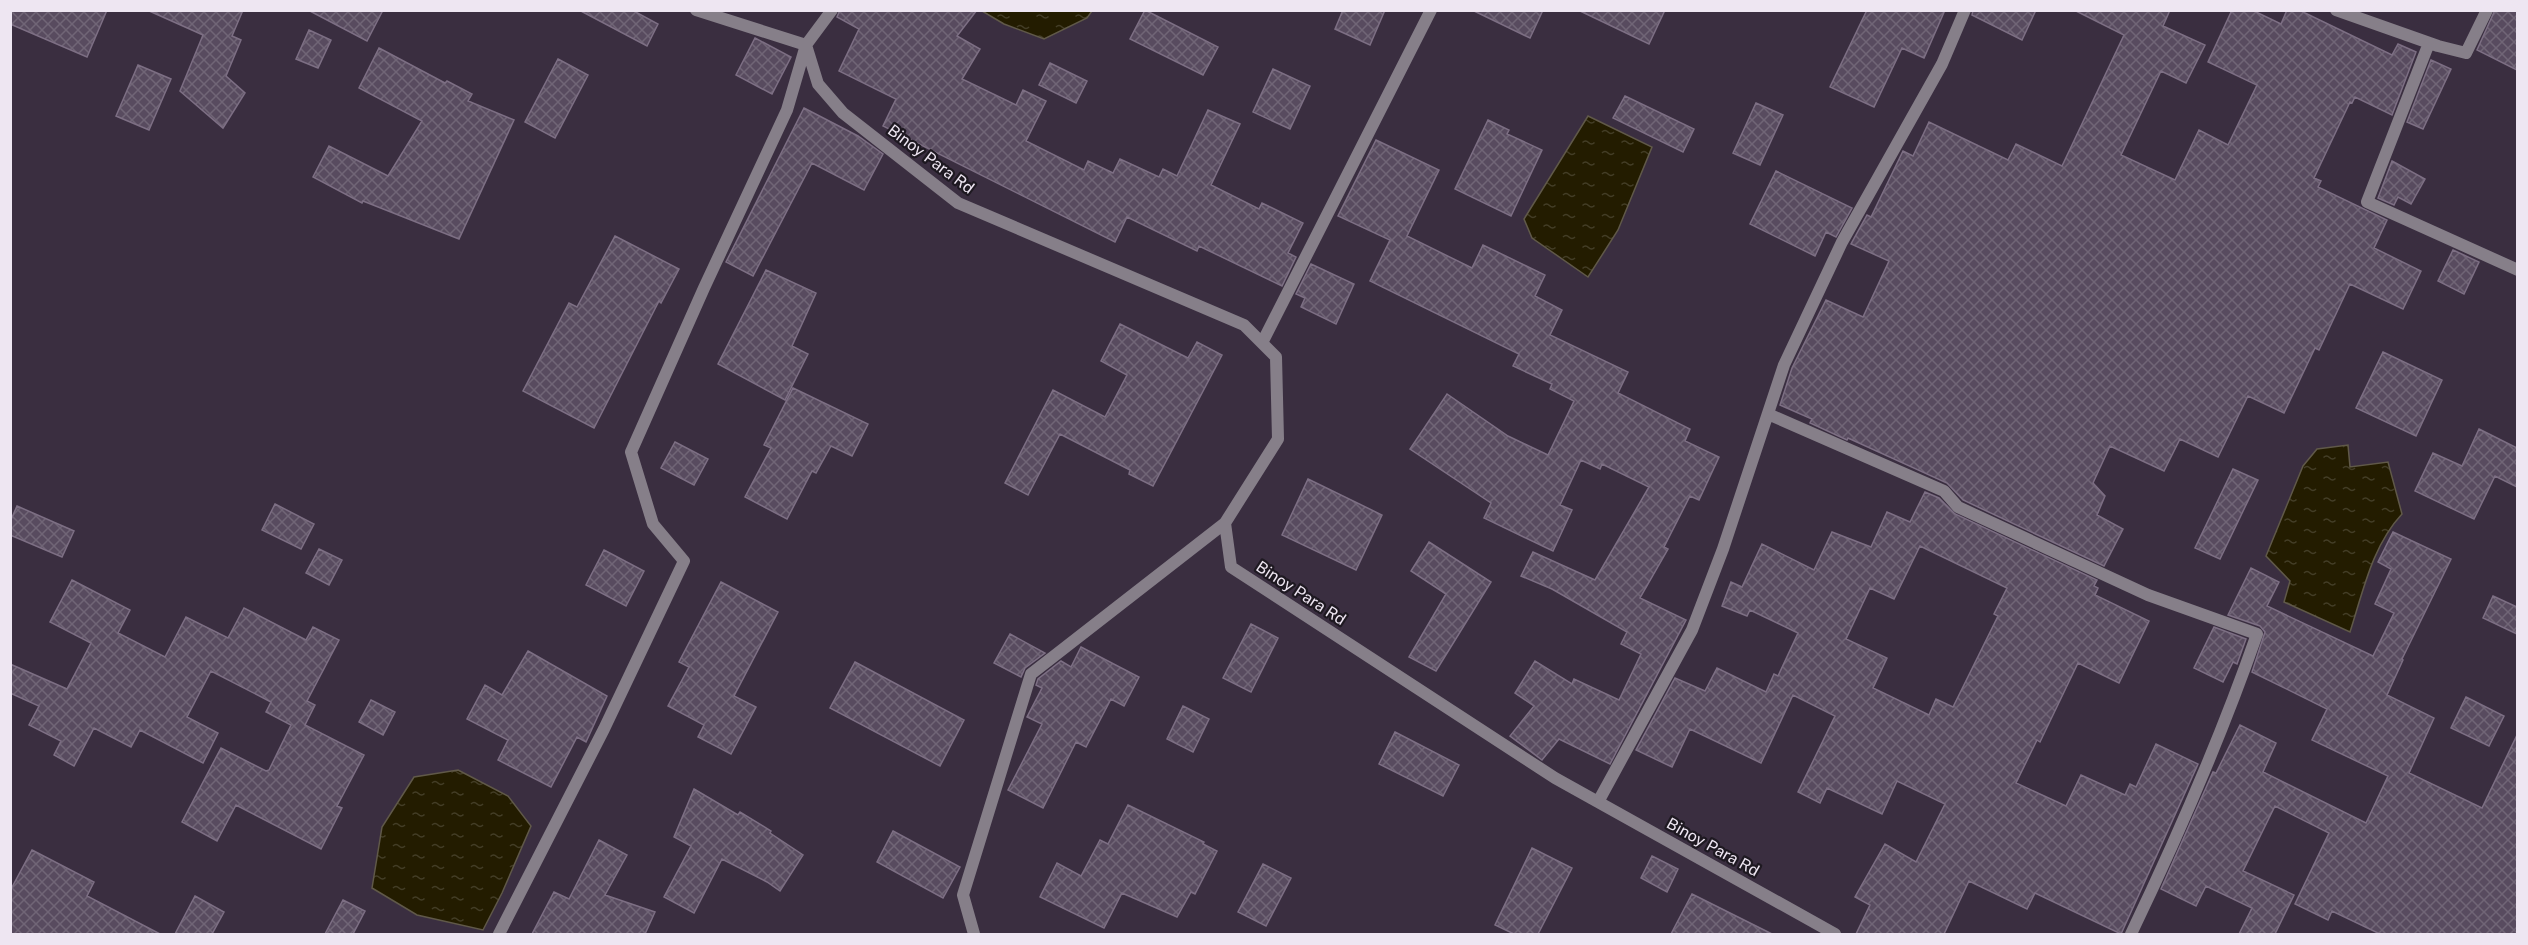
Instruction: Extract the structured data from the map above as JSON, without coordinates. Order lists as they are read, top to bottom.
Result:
{
  "streets": {
    "street": ["Binoy Para Rd"]
  }
}
